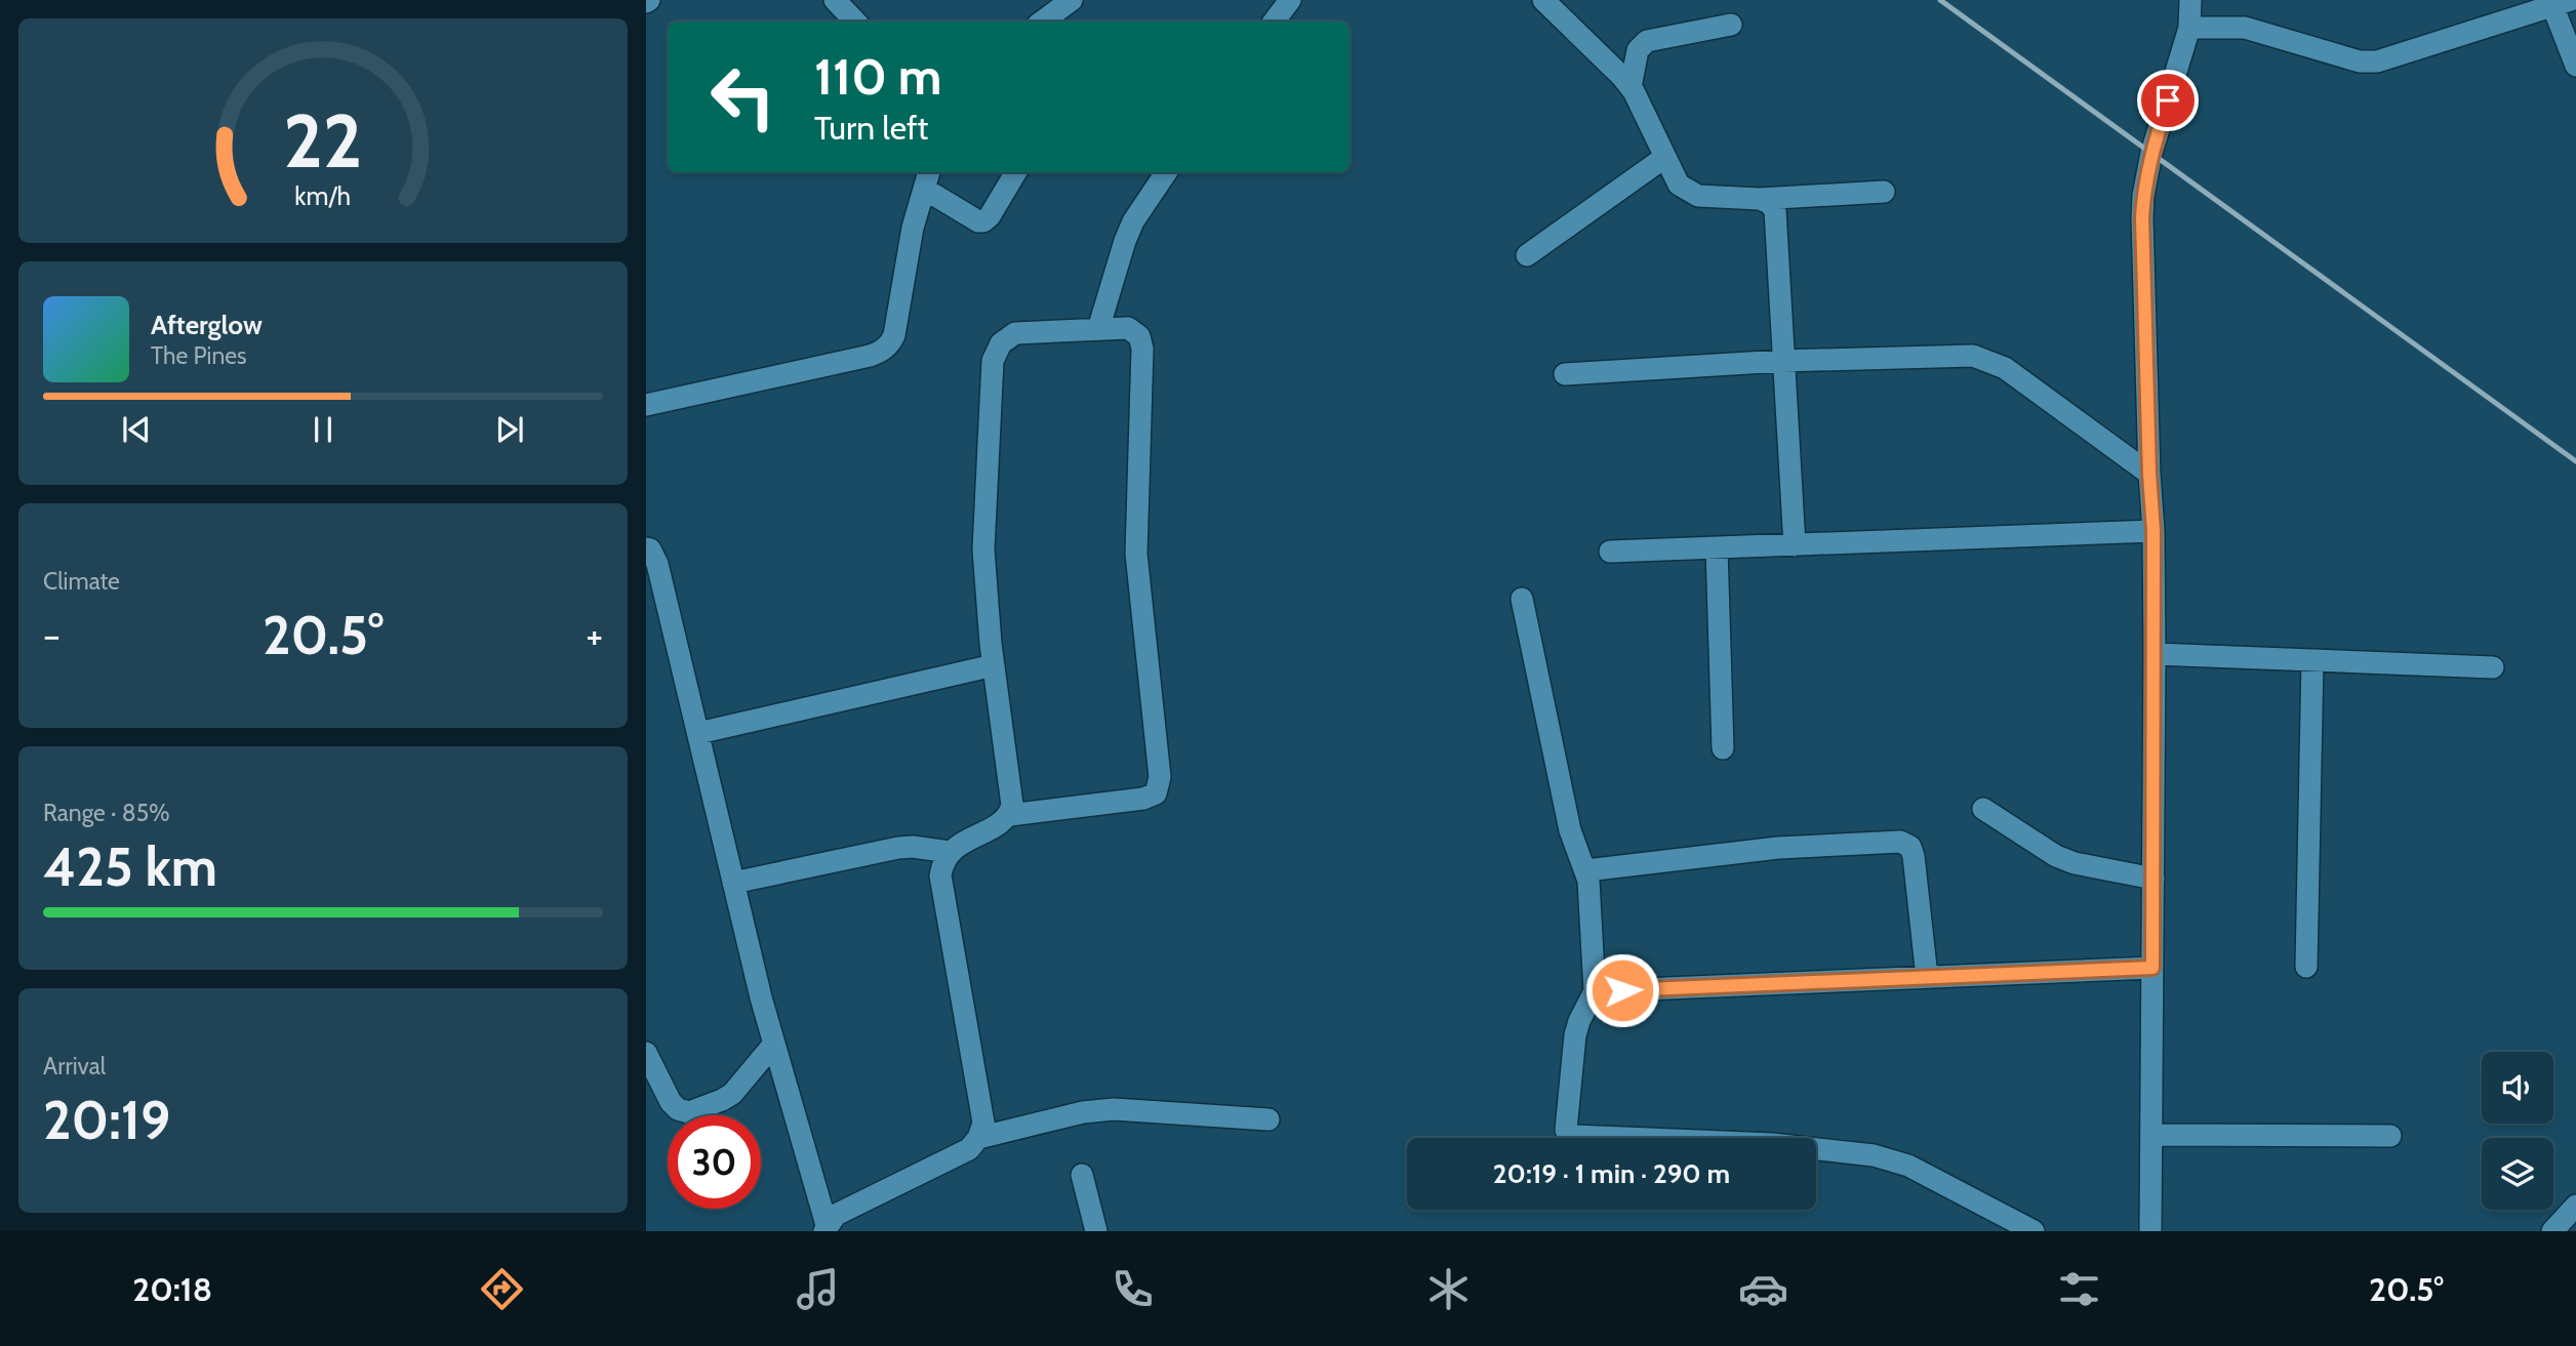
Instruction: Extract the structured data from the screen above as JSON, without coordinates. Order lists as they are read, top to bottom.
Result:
{
  "page": {
    "turn": ["110 m", "Turn left"],
    "song": ["Afterglow", "The Pines"],
    "tile": [
      "Climate",
      ["Range · 85%", "425 km"],
      ["Arrival", "20:19"]
    ],
    "heat": ["−", "20.5°", "+"],
    "limit": "30",
    "trip": "20:19 · 1 min · 290 m",
    "tabs": ["20:18", "20.5°"],
    "gauge": ["22", "km/h"]
  }
}
